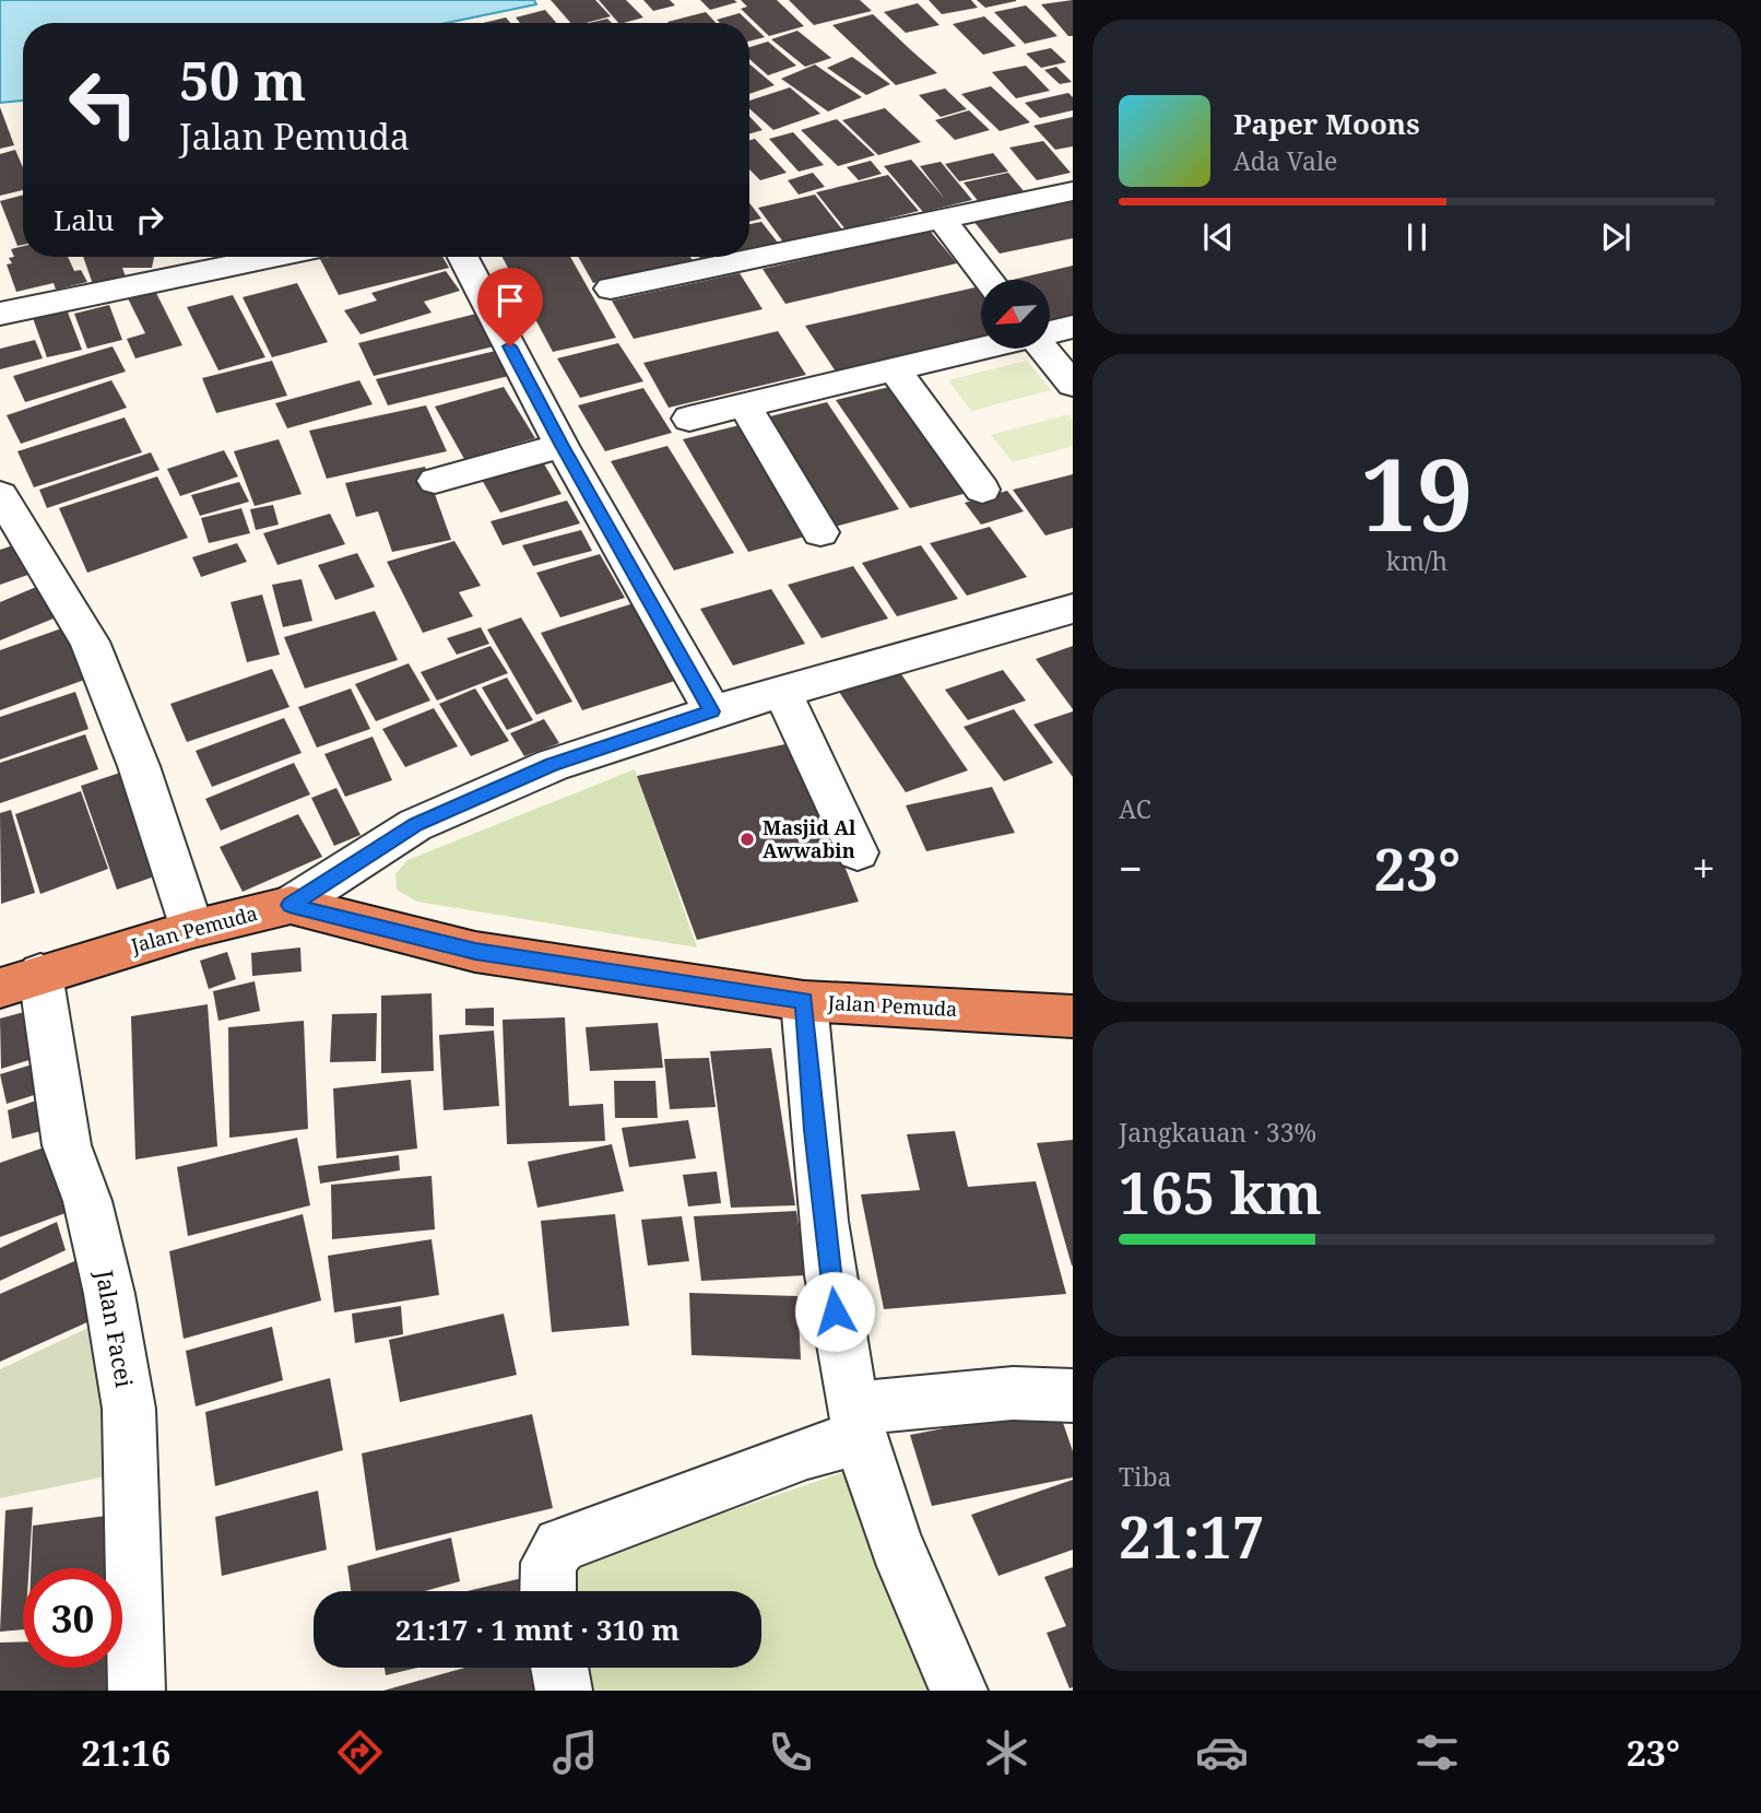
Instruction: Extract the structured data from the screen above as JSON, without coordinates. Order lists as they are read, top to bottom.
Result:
{
  "streets": {
    "highway": ["Jalan Pemuda"],
    "street": ["Jalan Facei"]
  },
  "crossings": [
    ["Jalan Pemuda", "Jalan Facei"]
  ],
  "places": ["Masjid Al Awwabin"],
  "north": "bottom left",
  "page": {
    "turn": ["50 m", "Jalan Pemuda"],
    "song": ["Paper Moons", "Ada Vale"],
    "then": "Lalu",
    "tile": [
      ["19", "km/h"],
      "AC",
      ["Jangkauan · 33%", "165 km"],
      ["Tiba", "21:17"]
    ],
    "heat": ["−", "23°", "+"],
    "limit": "30",
    "trip": "21:17 · 1 mnt · 310 m",
    "tabs": ["21:16", "23°"]
  }
}
